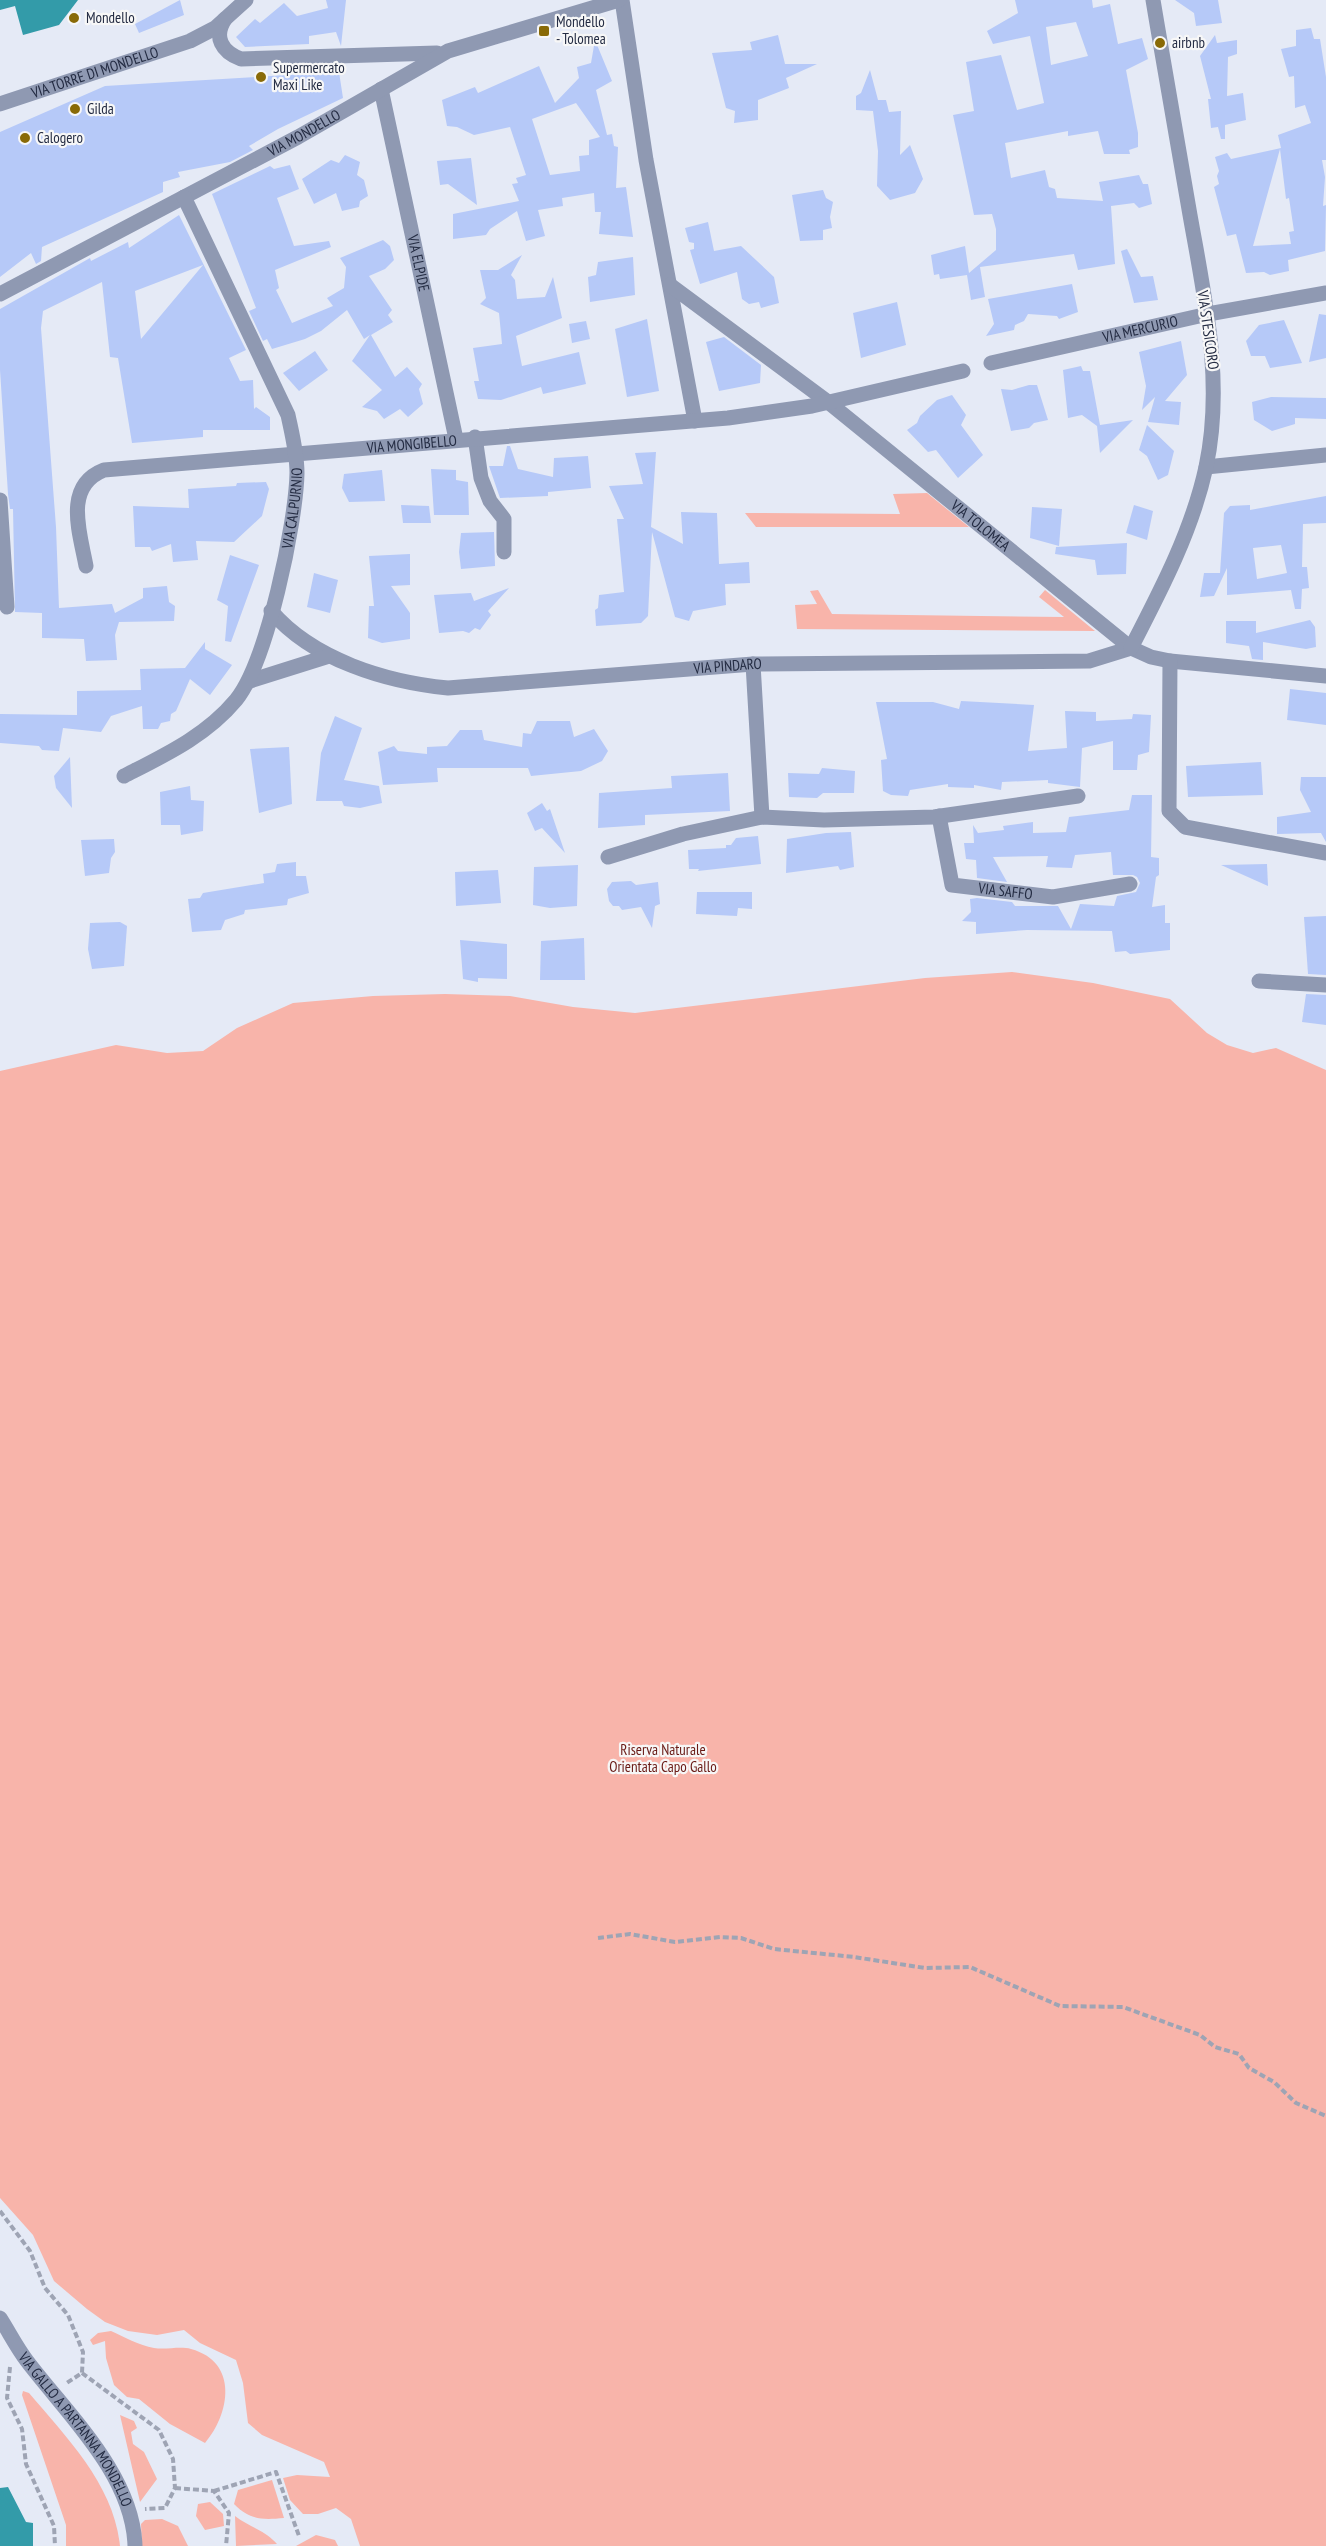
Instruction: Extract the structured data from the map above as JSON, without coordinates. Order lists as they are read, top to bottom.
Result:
{
  "streets": {
    "street": [
      "VIA TORRE DI MONDELLO",
      "VIA MONDELLO",
      "VIA ELPIDE",
      "VIA MERCURIO",
      "VIA STESICORO",
      "VIA MONGIBELLO",
      "VIA CALPURNIO",
      "VIA TOLOMEA",
      "VIA PINDARO",
      "VIA SAFFO",
      "VIA GALLO A PARTANNA MONDELLO"
    ]
  },
  "crossings": [
    ["VIA MONDELLO", "VIA ELPIDE"],
    ["VIA MONDELLO", "VIA CALPURNIO"],
    ["VIA ELPIDE", "VIA MONGIBELLO"],
    ["VIA MERCURIO", "VIA STESICORO"],
    ["VIA STESICORO", "VIA TOLOMEA"],
    ["VIA STESICORO", "VIA PINDARO"],
    ["VIA MONGIBELLO", "VIA CALPURNIO"],
    ["VIA MONGIBELLO", "VIA TOLOMEA"],
    ["VIA CALPURNIO", "VIA PINDARO"],
    ["VIA TOLOMEA", "VIA PINDARO"]
  ],
  "parks": ["Riserva Naturale Orientata Capo Gallo"],
  "places": {
    "other": [
      "Mondello",
      "airbnb",
      "Supermercato Maxi Like",
      "Gilda",
      "Calogero"
    ],
    "transit": ["Mondello - Tolomea"]
  }
}
